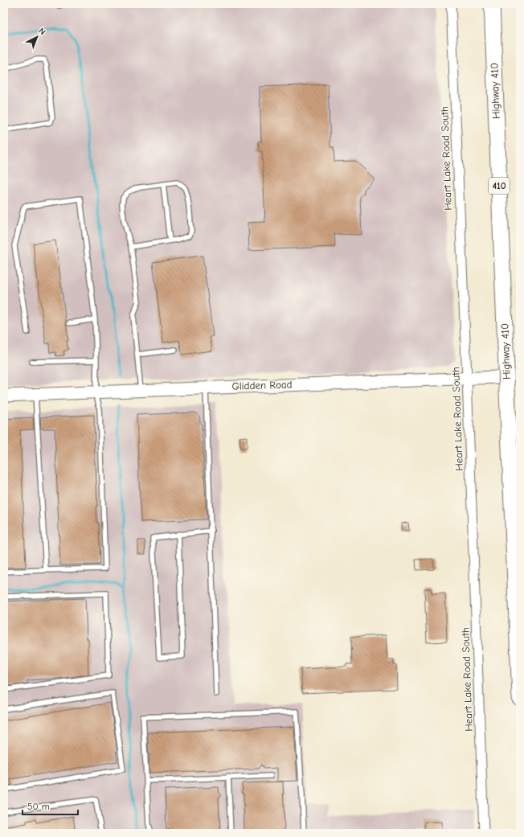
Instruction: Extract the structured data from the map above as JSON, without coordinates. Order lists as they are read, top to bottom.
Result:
{
  "streets": {
    "highway": ["Highway 410", "410"],
    "street": ["Heart Lake Road South", "Glidden Road"]
  },
  "crossings": [
    ["Heart Lake Road South", "Glidden Road"]
  ],
  "scale_bar": "50 m",
  "north": "top right"
}
